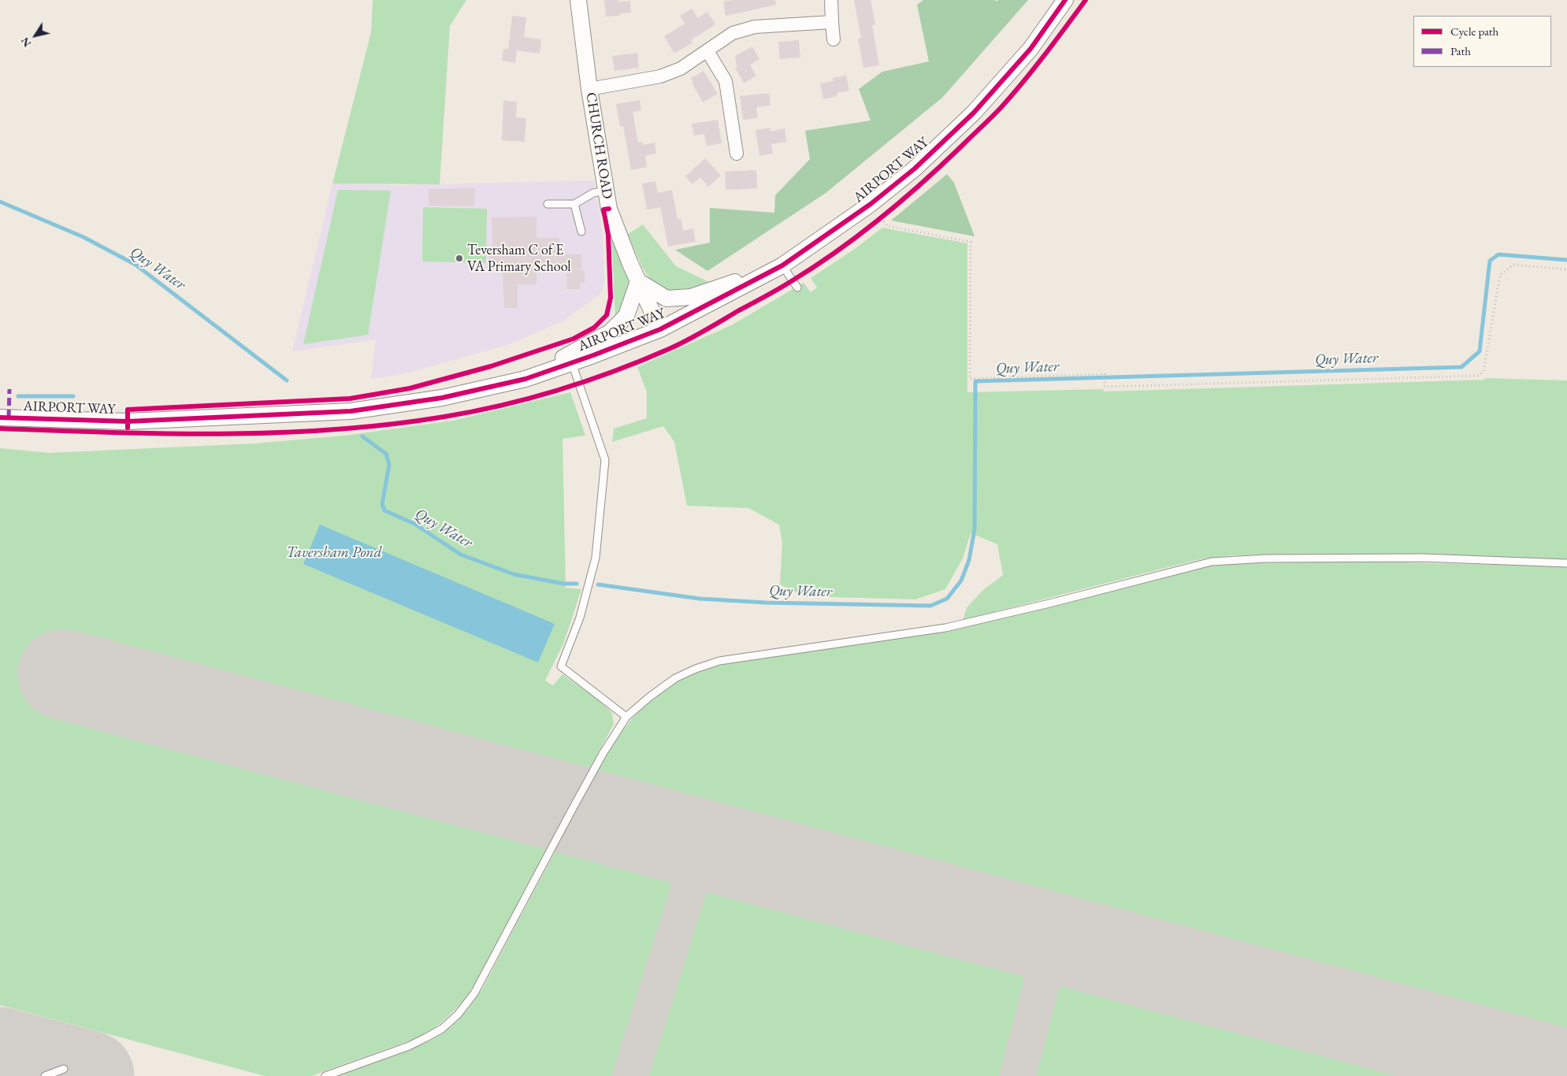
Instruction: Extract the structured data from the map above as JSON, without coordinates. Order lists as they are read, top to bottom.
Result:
{
  "streets": {
    "street": ["CHURCH ROAD", "AIRPORT WAY"]
  },
  "crossings": [
    ["CHURCH ROAD", "AIRPORT WAY"]
  ],
  "water": ["Quy Water", "Taversham Pond"],
  "places": ["Teversham C of E VA Primary School"],
  "legend": ["Cycle path", "Path"],
  "north": "bottom left"
}
